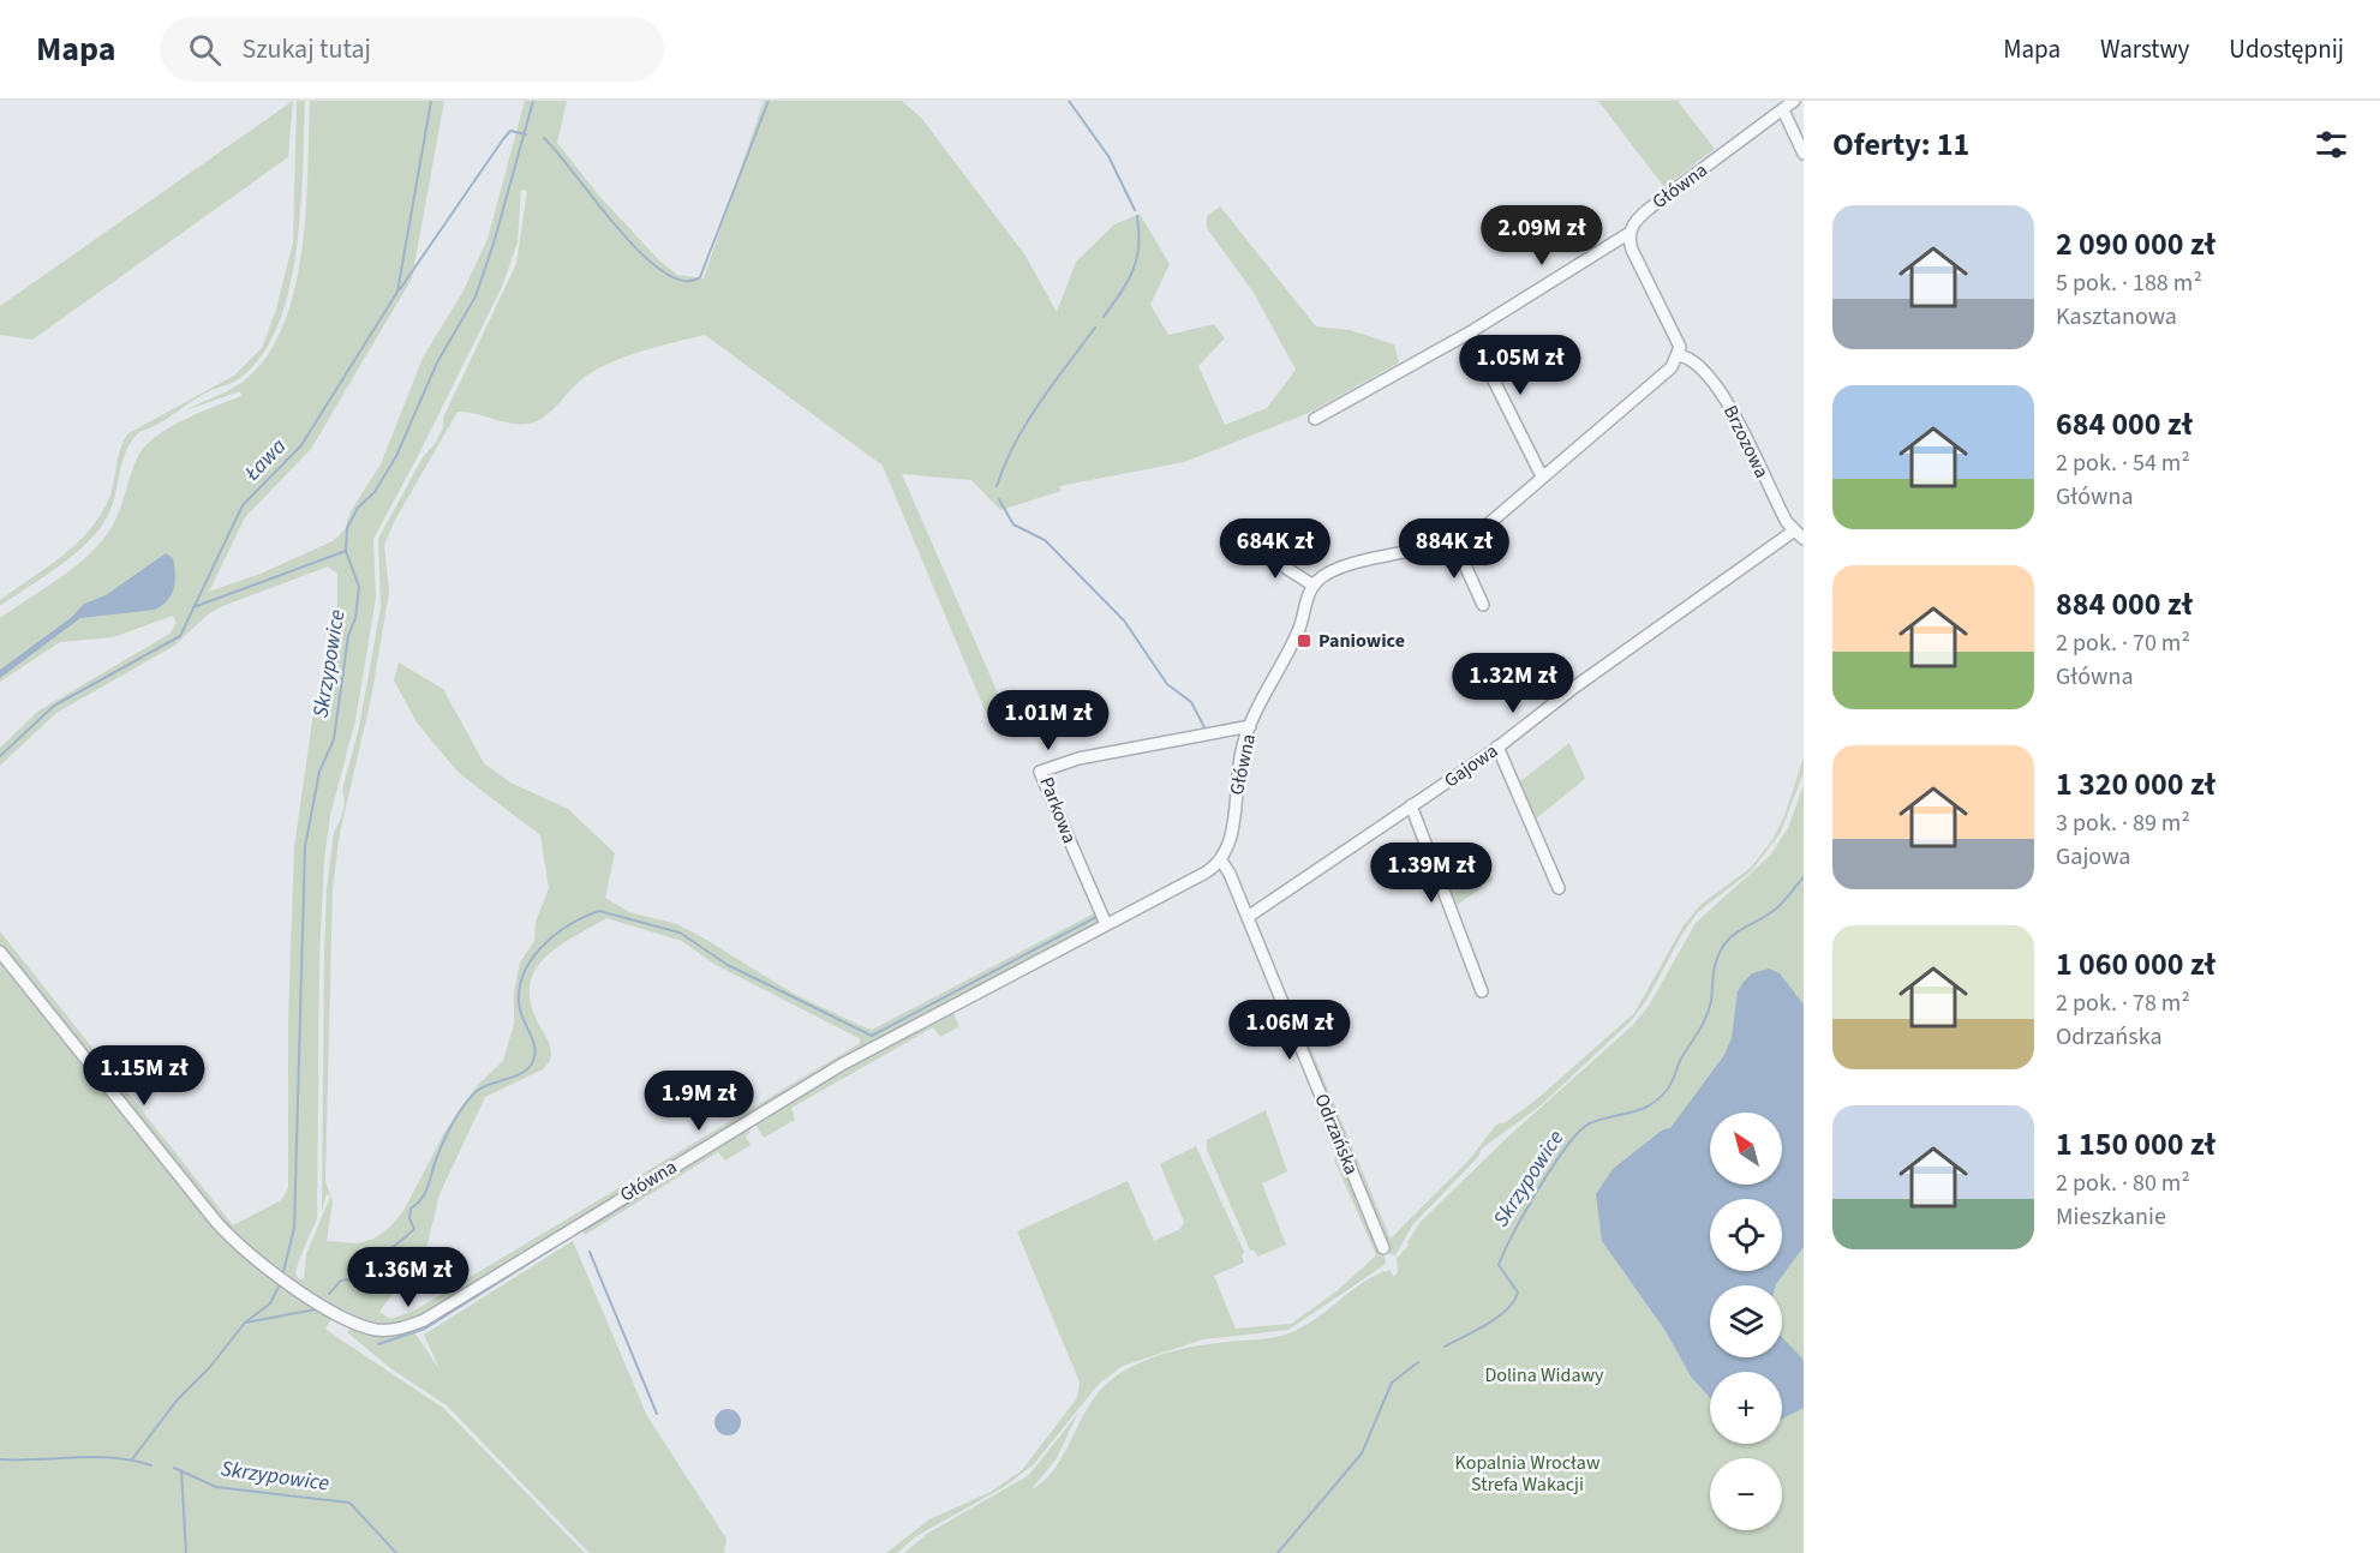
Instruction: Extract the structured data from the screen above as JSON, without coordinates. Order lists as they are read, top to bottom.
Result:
{
  "streets": {
    "street": [
      "Główna",
      "Brzozowa",
      "Gajowa",
      "Parkowa",
      "Odrzańska"
    ]
  },
  "crossings": [
    ["Główna", "Parkowa"],
    ["Główna", "Odrzańska"],
    ["Brzozowa", "Gajowa"],
    ["Gajowa", "Odrzańska"]
  ],
  "water": ["Ława", "Skrzypowice"],
  "parks": ["Dolina Widawy", "Kopalnia Wrocław Strefa Wakacji"],
  "places": {
    "transit": ["Paniowice"]
  },
  "north": "top left",
  "page": {
    "header": "Mapa",
    "search": "Szukaj tutaj",
    "nav": ["Mapa", "Warstwy", "Udostępnij"],
    "heading": "Oferty: 11",
    "list": [
      {
        "name": "2 090 000 zł",
        "note": "5 pok. · 188 m² · Kasztanowa"
      },
      {
        "name": "684 000 zł",
        "note": "2 pok. · 54 m² · Główna"
      },
      {
        "name": "884 000 zł",
        "note": "2 pok. · 70 m² · Główna"
      },
      {
        "name": "1 320 000 zł",
        "note": "3 pok. · 89 m² · Gajowa"
      },
      {
        "name": "1 060 000 zł",
        "note": "2 pok. · 78 m² · Odrzańska"
      },
      {
        "name": "1 150 000 zł",
        "note": "2 pok. · 80 m² · Mieszkanie"
      }
    ],
    "price": [
      "2.09M zł",
      "1.05M zł",
      "684K zł",
      "884K zł",
      "1.32M zł",
      "1.01M zł",
      "1.39M zł",
      "1.06M zł",
      "1.15M zł",
      "1.9M zł",
      "1.36M zł"
    ],
    "map_buttons": ["+", "−"]
  }
}
